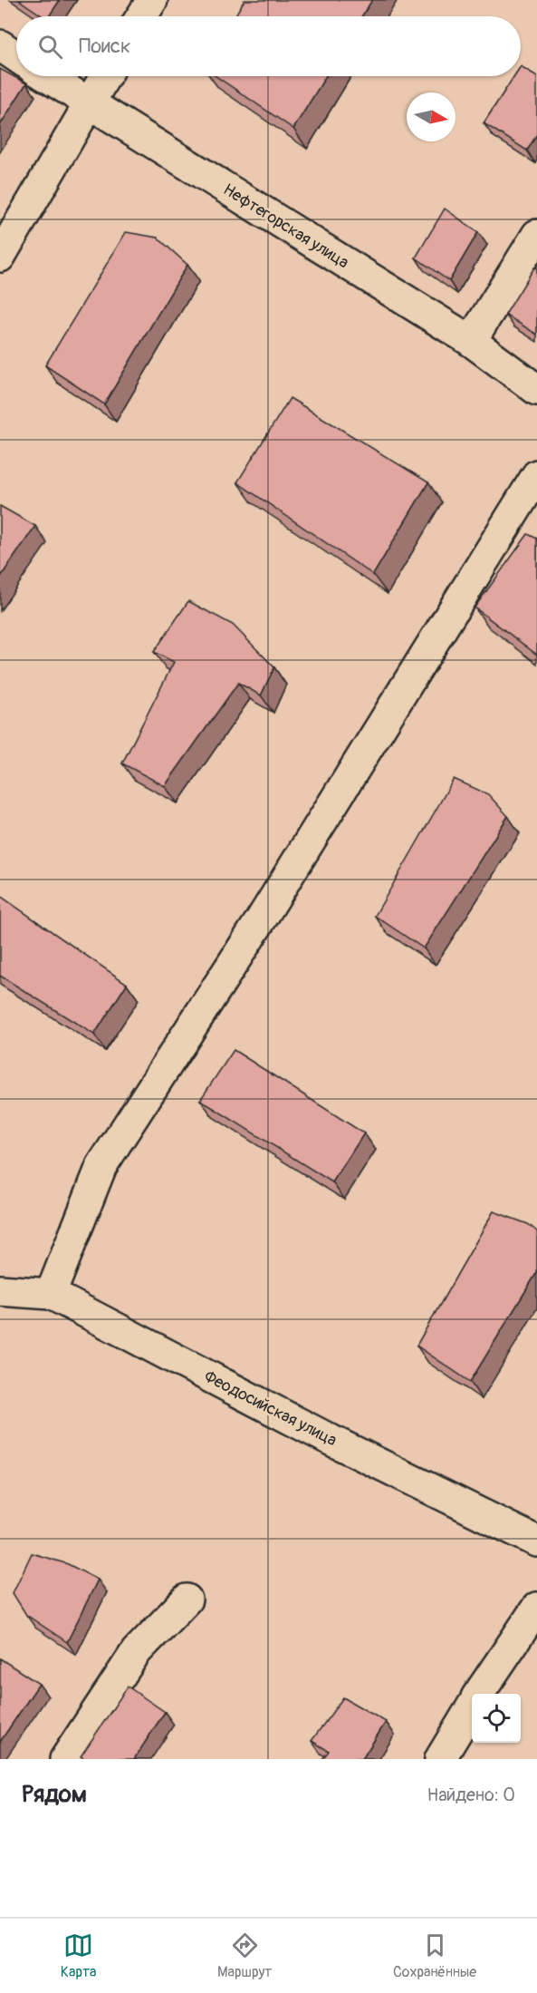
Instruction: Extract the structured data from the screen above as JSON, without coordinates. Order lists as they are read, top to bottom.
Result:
{
  "streets": {
    "street": ["Нефтегорская улица", "Феодосийская улица"]
  },
  "north": "right",
  "page": {
    "search": "Поиск",
    "heading": ["Рядом", "Найдено: 0"],
    "nav": ["Карта", "Маршрут", "Сохранённые"]
  }
}
